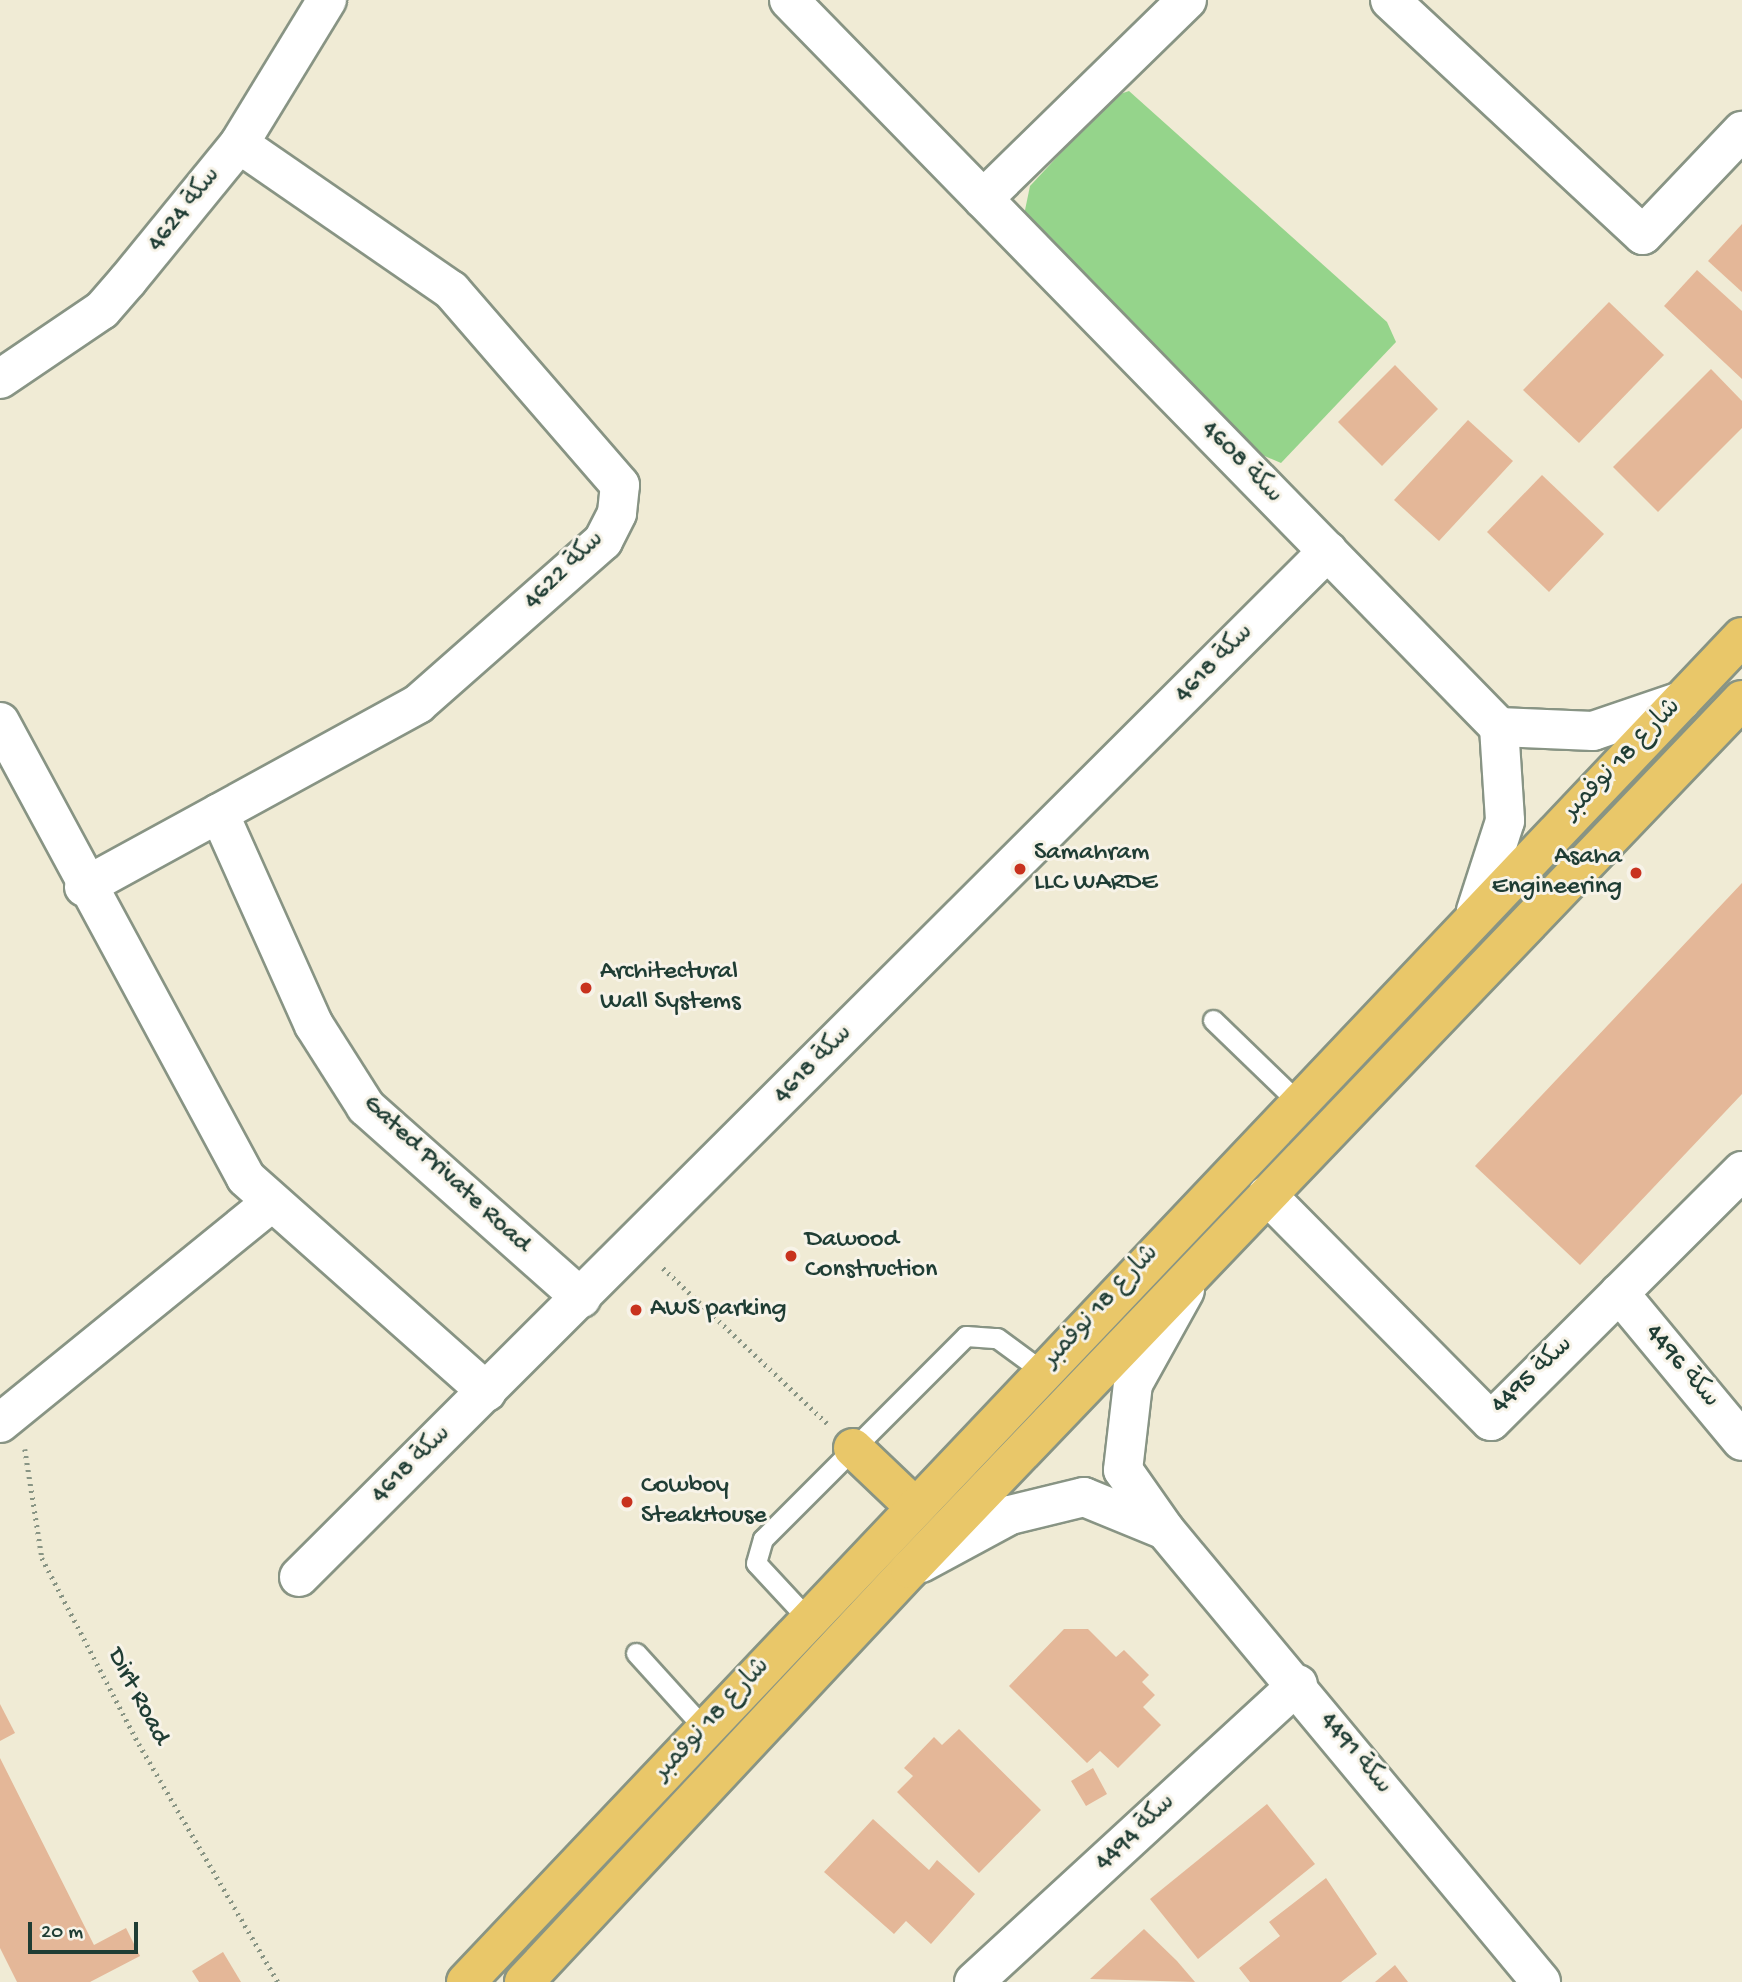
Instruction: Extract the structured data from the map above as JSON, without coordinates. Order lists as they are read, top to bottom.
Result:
{
  "streets": {
    "main road": ["شارع 18 نوفمبر"],
    "street": [
      "سكة 4624",
      "سكة 4608",
      "سكة 4622",
      "سكة 4618",
      "Gated Private Road",
      "سكة 4496",
      "سكة 4495",
      "سكة 4491",
      "سكة 4494"
    ],
    "path": ["Dirt Road"]
  },
  "crossings": [
    ["سكة 4624", "سكة 4622"],
    ["سكة 4608", "سكة 4618"],
    ["سكة 4622", "Gated Private Road"],
    ["سكة 4618", "Gated Private Road"],
    ["شارع 18 نوفمبر", "سكة 4495"],
    ["شارع 18 نوفمبر", "سكة 4491"],
    ["سكة 4496", "سكة 4495"],
    ["سكة 4491", "سكة 4494"]
  ],
  "places": [
    "Samahram LLC WARDE",
    "Asaha Engineering",
    "Architectural Wall Systems",
    "Dawood Construction",
    "AWS parking",
    "Cowboy SteakHouse"
  ],
  "scale_bar": "20 m"
}
